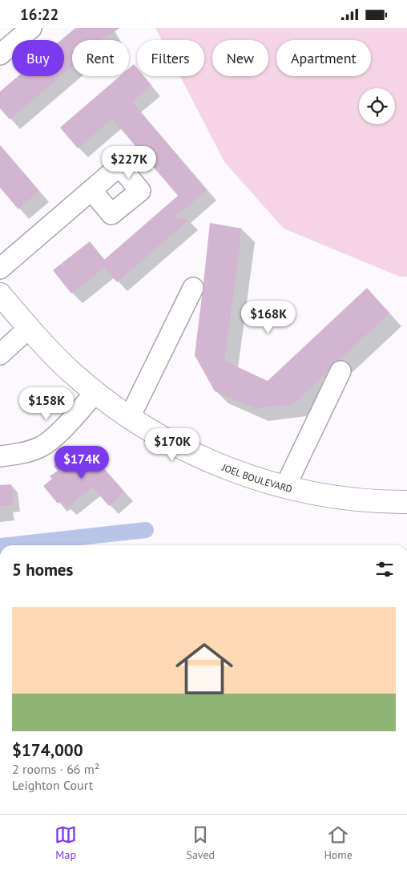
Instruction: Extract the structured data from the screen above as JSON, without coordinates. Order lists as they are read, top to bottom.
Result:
{
  "streets": {
    "main road": ["JOEL BOULEVARD"]
  },
  "page": {
    "status": "16:22",
    "chip": [
      "Buy",
      "Rent",
      "Filters",
      "New",
      "Apartment"
    ],
    "price": [
      "$227K",
      "$168K",
      "$158K",
      "$170K",
      "$174K"
    ],
    "heading": "5 homes",
    "list": [
      {
        "name": "$174,000",
        "note": "2 rooms · 66 m² · Leighton Court"
      }
    ],
    "tabs": ["Map", "Saved", "Home"]
  }
}
